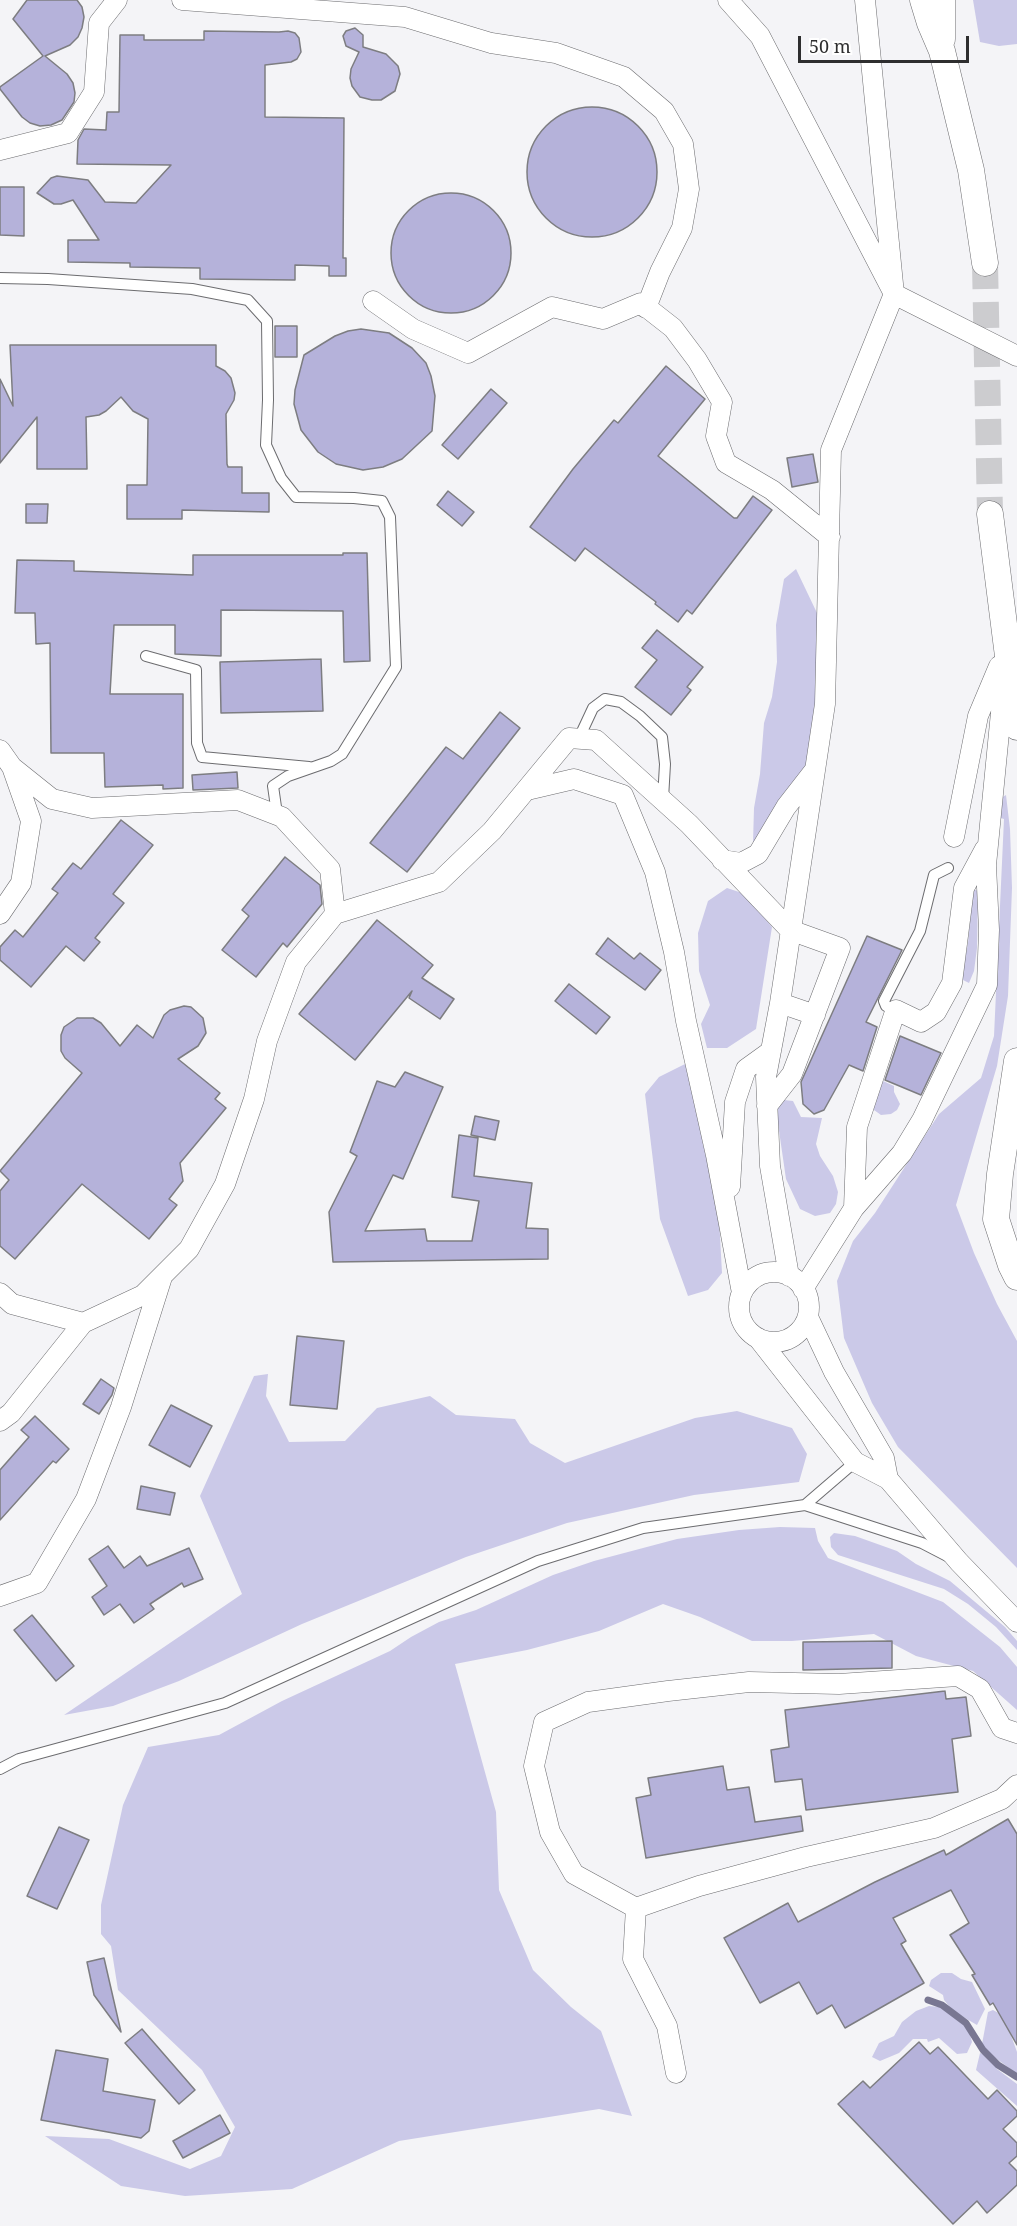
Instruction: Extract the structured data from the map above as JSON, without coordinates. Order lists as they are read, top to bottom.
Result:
{
  "scale_bar": "50 m"
}
